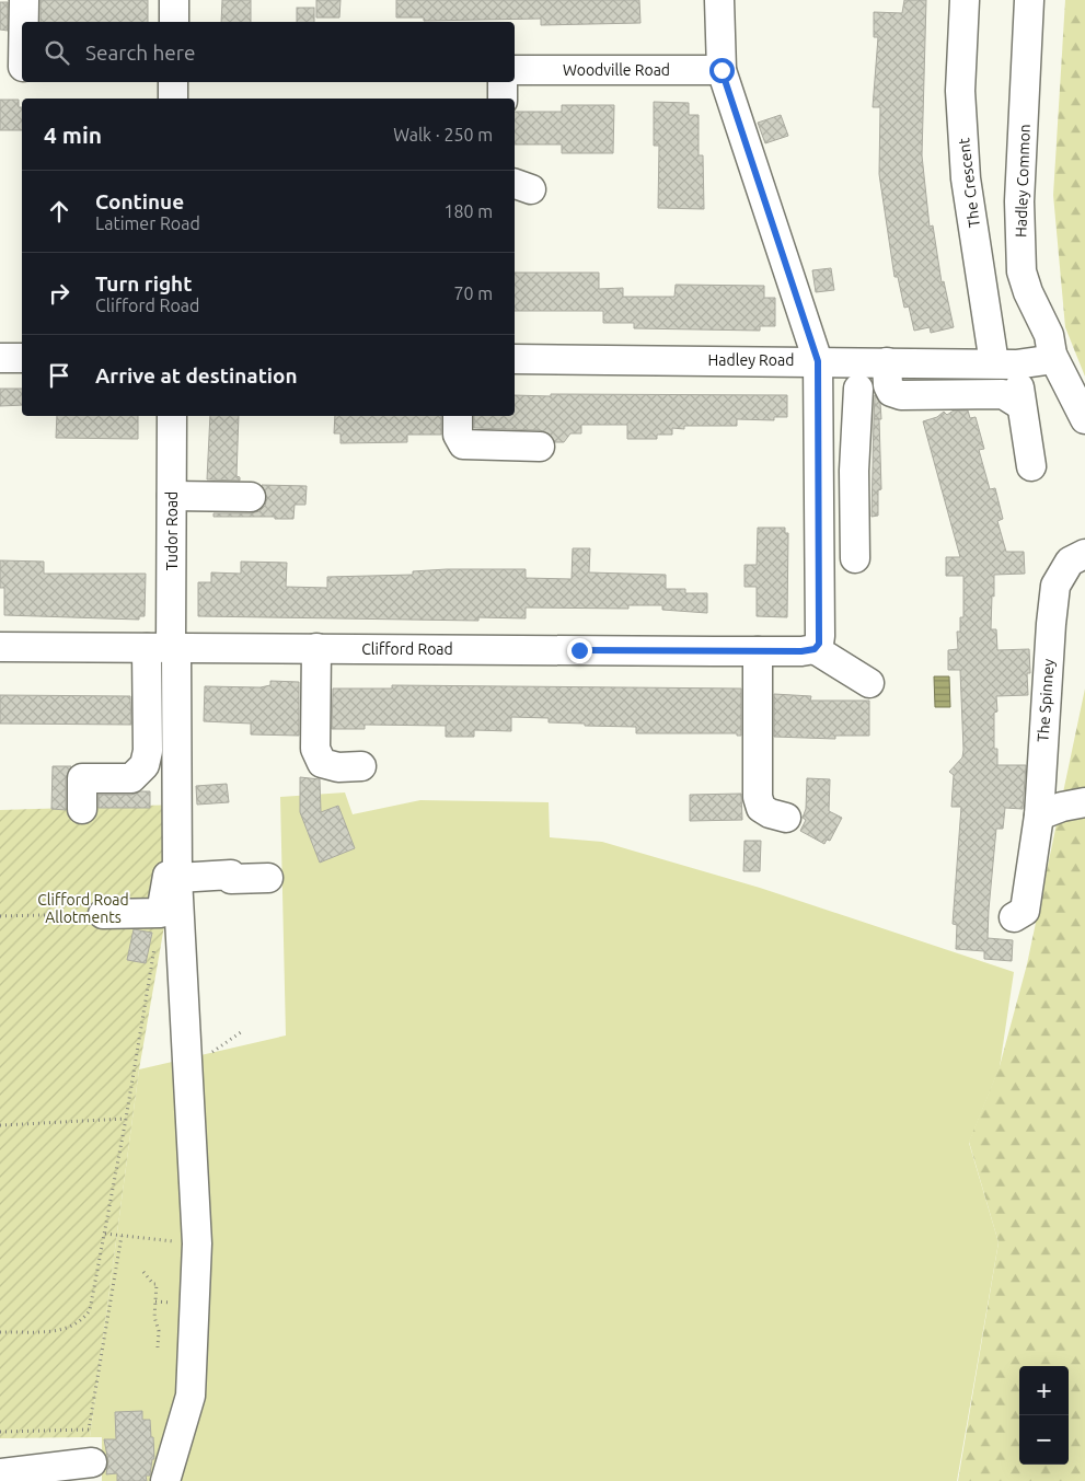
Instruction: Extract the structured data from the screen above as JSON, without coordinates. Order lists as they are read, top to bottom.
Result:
{
  "streets": {
    "street": [
      "Woodville Road",
      "Hadley Common",
      "The Crescent",
      "Hadley Road",
      "Tudor Road",
      "Clifford Road",
      "The Spinney"
    ]
  },
  "crossings": [
    ["Hadley Common", "Hadley Road"],
    ["The Crescent", "Hadley Road"],
    ["Tudor Road", "Clifford Road"]
  ],
  "parks": ["Clifford Road Allotments"],
  "page": {
    "search": "Search here",
    "heading": ["4 min", "Walk · 250 m"],
    "list": [
      ["Continue", "Latimer Road", "180 m"],
      ["Turn right", "Clifford Road", "70 m"],
      "Arrive at destination"
    ],
    "map_buttons": ["+", "−"]
  }
}
